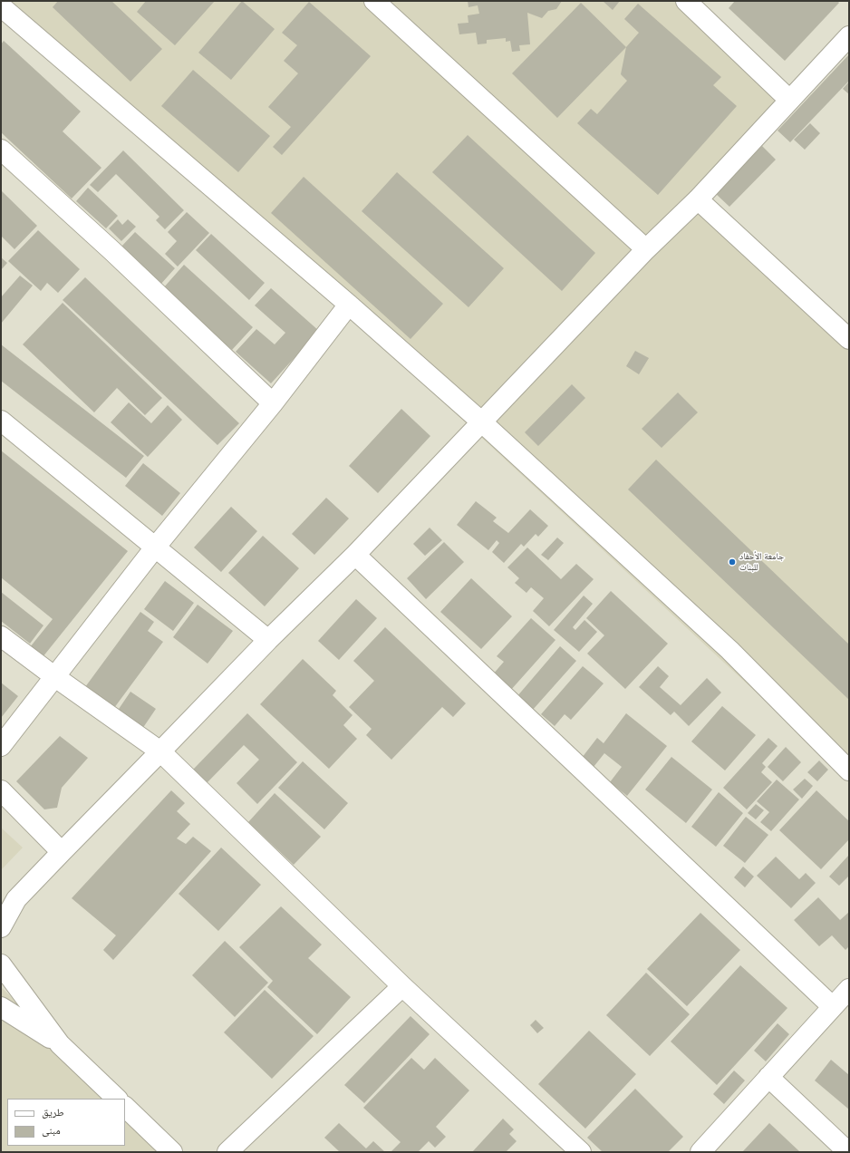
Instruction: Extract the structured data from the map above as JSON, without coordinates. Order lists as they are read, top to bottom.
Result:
{
  "places": ["جامعة الأحفاد للبنات"],
  "legend": ["طريق", "مبنى"]
}
